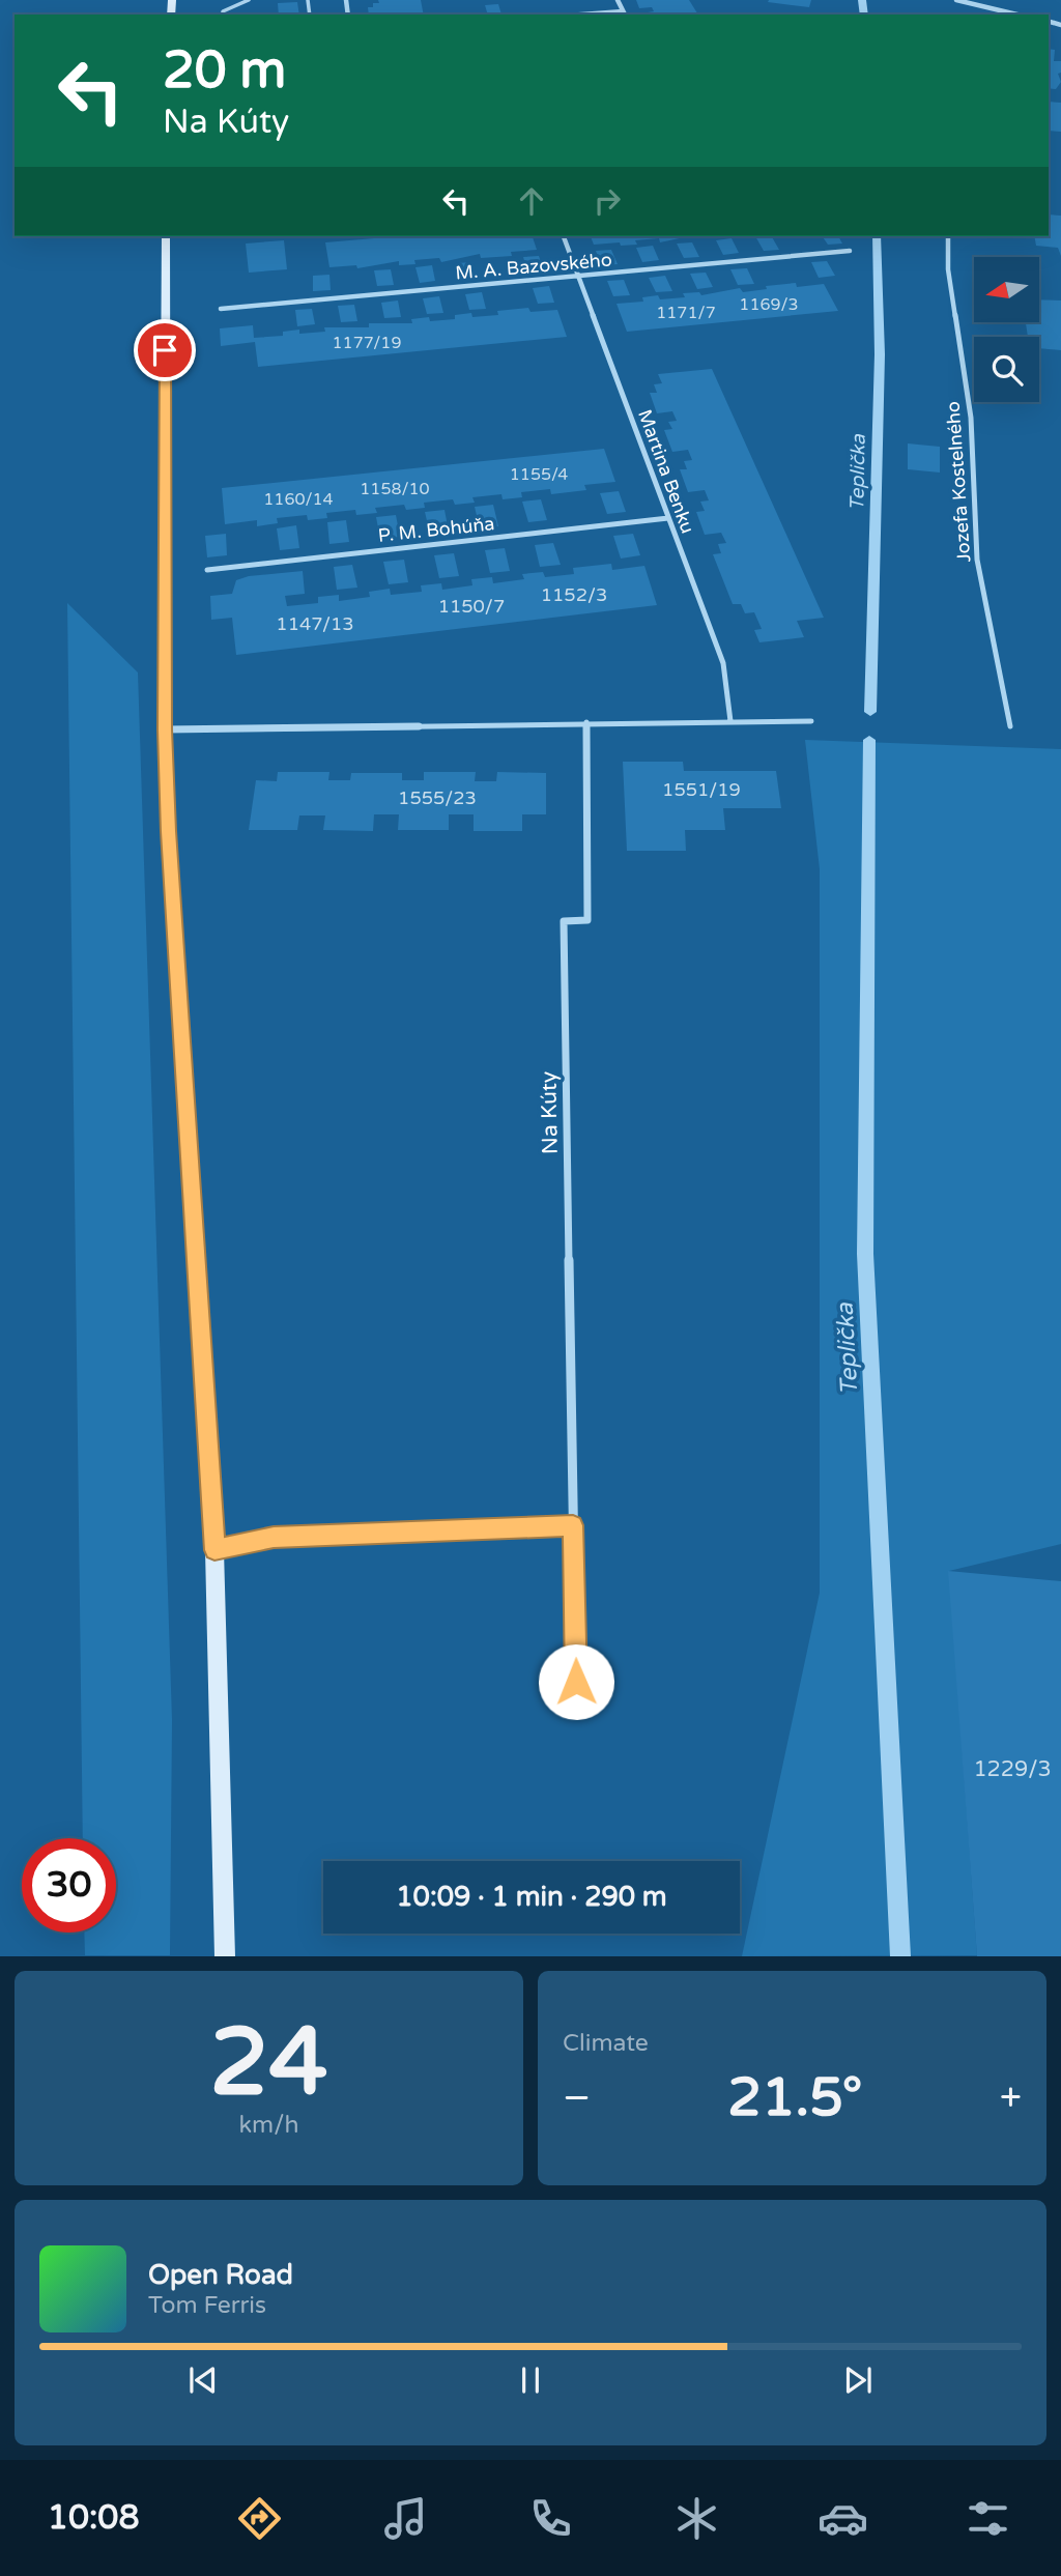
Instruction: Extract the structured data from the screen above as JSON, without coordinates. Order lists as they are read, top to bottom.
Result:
{
  "streets": {
    "street": [
      "M. A. Bazovského",
      "Martina Benku",
      "Jozefa Kostelného",
      "P. M. Bohúňa",
      "Na Kúty"
    ]
  },
  "crossings": [
    ["M. A. Bazovského", "Martina Benku"],
    ["Martina Benku", "P. M. Bohúňa"]
  ],
  "water": ["Teplička"],
  "house_numbers": [
    "1169/3",
    "1171/7",
    "1177/19",
    "1155/4",
    "1158/10",
    "1160/14",
    "1152/3",
    "1150/7",
    "1147/13",
    "1551/19",
    "1555/23",
    "1229/3"
  ],
  "north": "left",
  "page": {
    "turn": ["20 m", "Na Kúty"],
    "limit": "30",
    "trip": "10:09 · 1 min · 290 m",
    "tile": [
      ["24", "km/h"],
      "Climate"
    ],
    "heat": ["−", "21.5°", "+"],
    "song": ["Open Road", "Tom Ferris"],
    "tabs": "10:08"
  }
}
